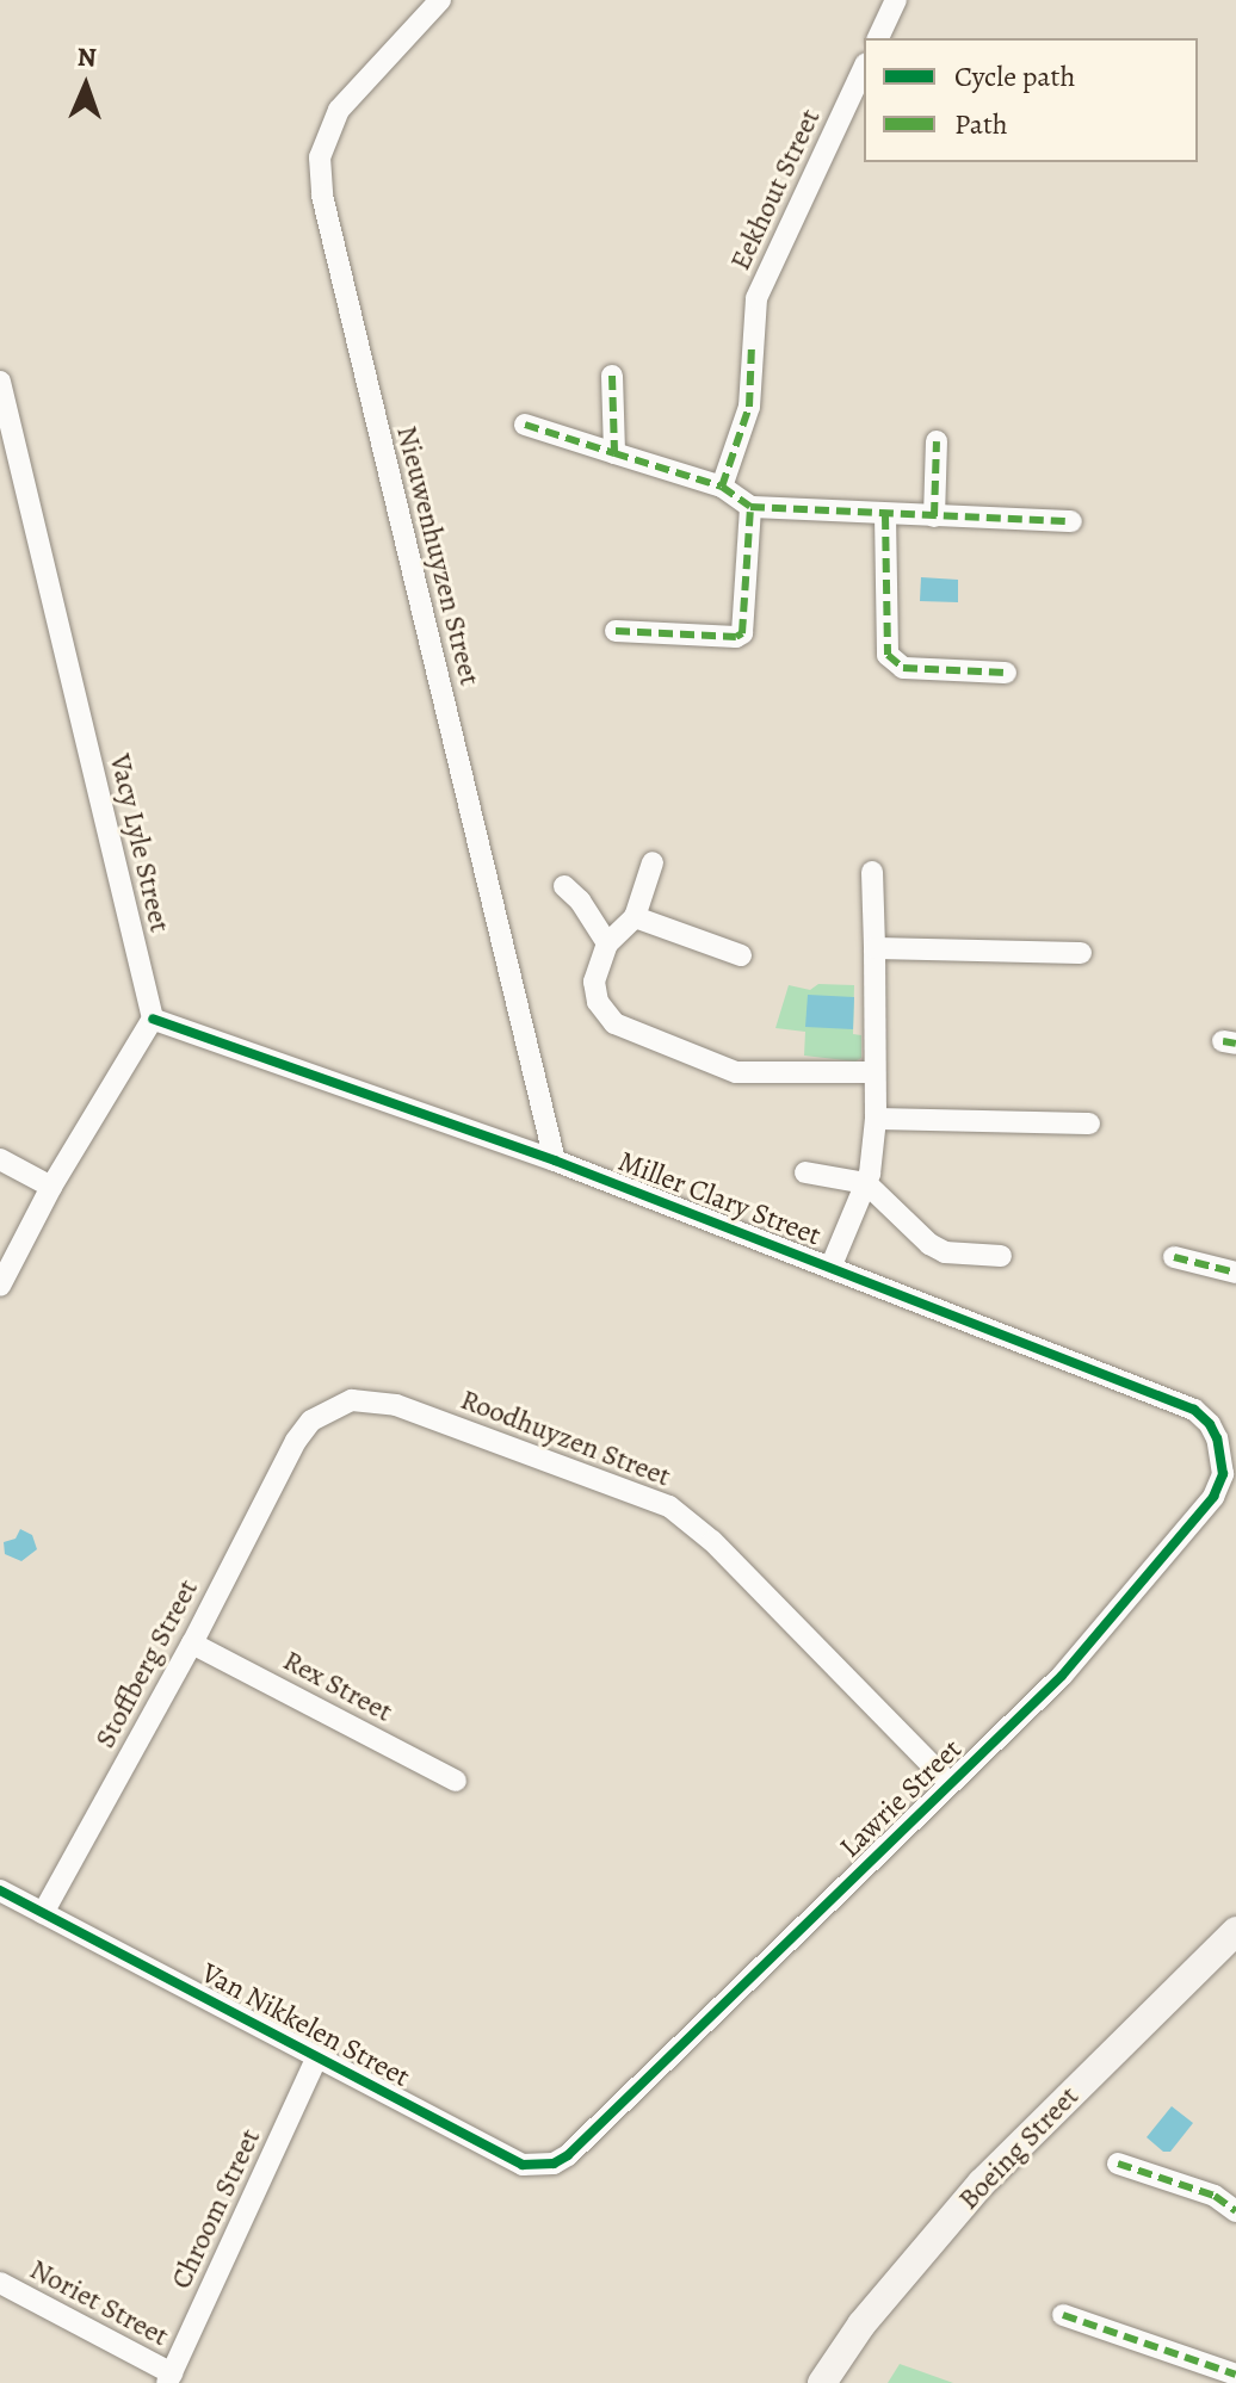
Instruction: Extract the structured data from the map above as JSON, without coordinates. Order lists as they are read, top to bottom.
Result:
{
  "streets": {
    "main road": ["Boeing Street"],
    "street": [
      "Eekhout Street",
      "Nieuwenhuyzen Street",
      "Vacy Lyle Street",
      "Miller Clary Street",
      "Roodhuyzen Street",
      "Stoffberg Street",
      "Rex Street",
      "Lawrie Street",
      "Van Nikkelen Street",
      "Chroom Street",
      "Noriet Street"
    ]
  },
  "crossings": [
    ["Nieuwenhuyzen Street", "Miller Clary Street"],
    ["Vacy Lyle Street", "Miller Clary Street"],
    ["Miller Clary Street", "Lawrie Street"],
    ["Roodhuyzen Street", "Stoffberg Street"],
    ["Roodhuyzen Street", "Lawrie Street"],
    ["Stoffberg Street", "Rex Street"],
    ["Stoffberg Street", "Van Nikkelen Street"],
    ["Lawrie Street", "Van Nikkelen Street"],
    ["Van Nikkelen Street", "Chroom Street"],
    ["Chroom Street", "Noriet Street"]
  ],
  "legend": ["Cycle path", "Path"],
  "north": "top"
}
